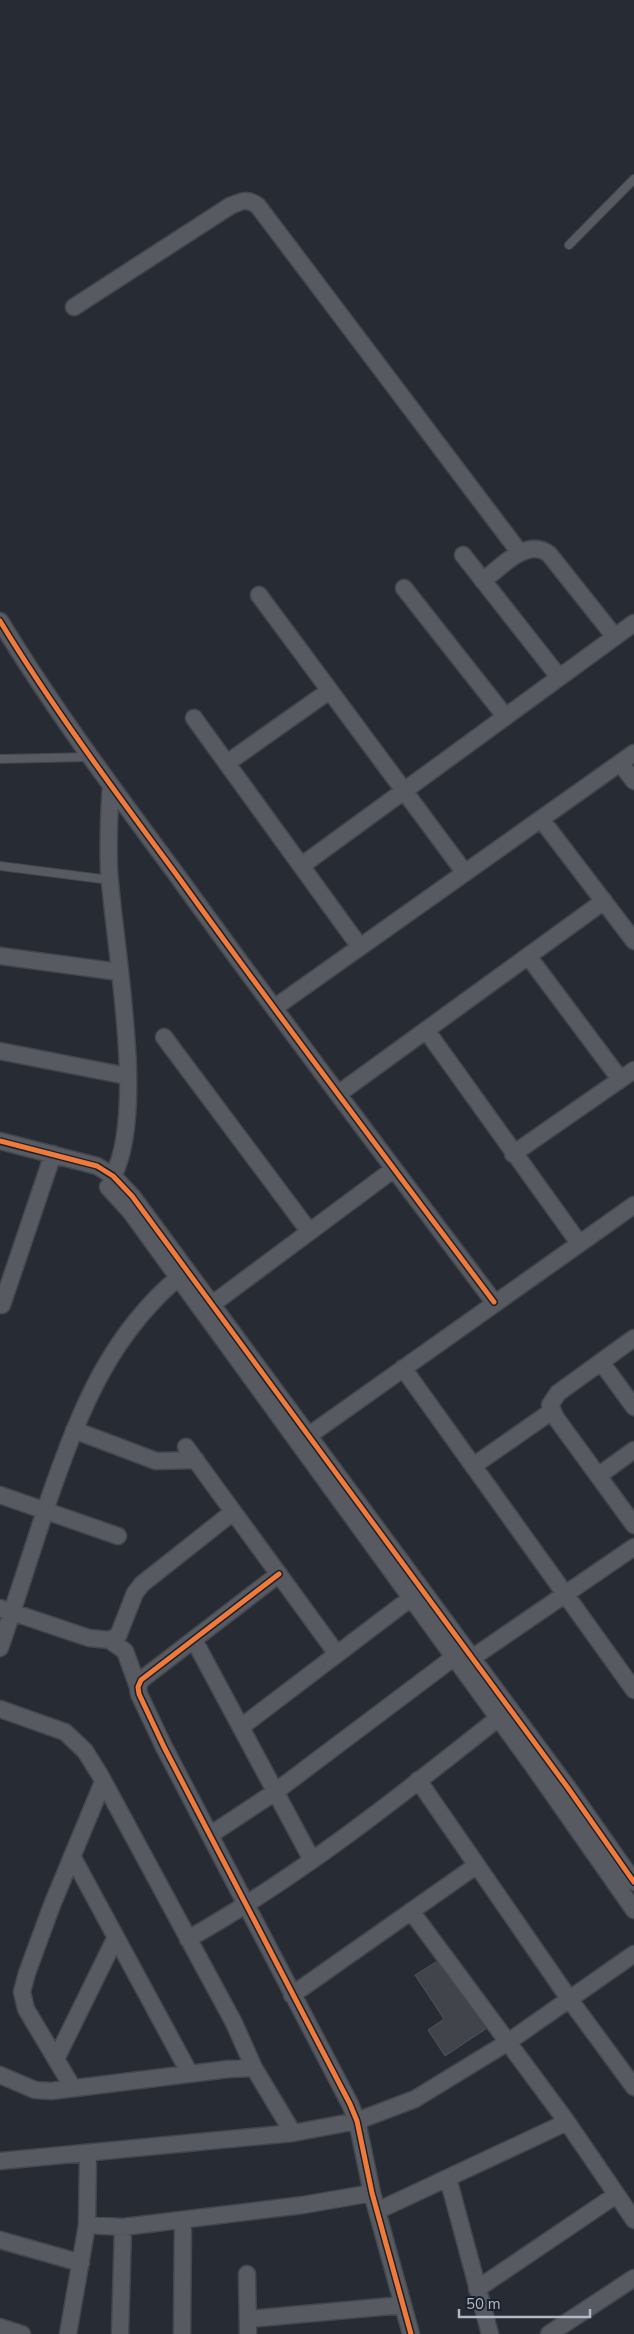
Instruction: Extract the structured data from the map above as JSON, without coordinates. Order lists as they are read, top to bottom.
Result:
{
  "scale_bar": "50 m"
}
